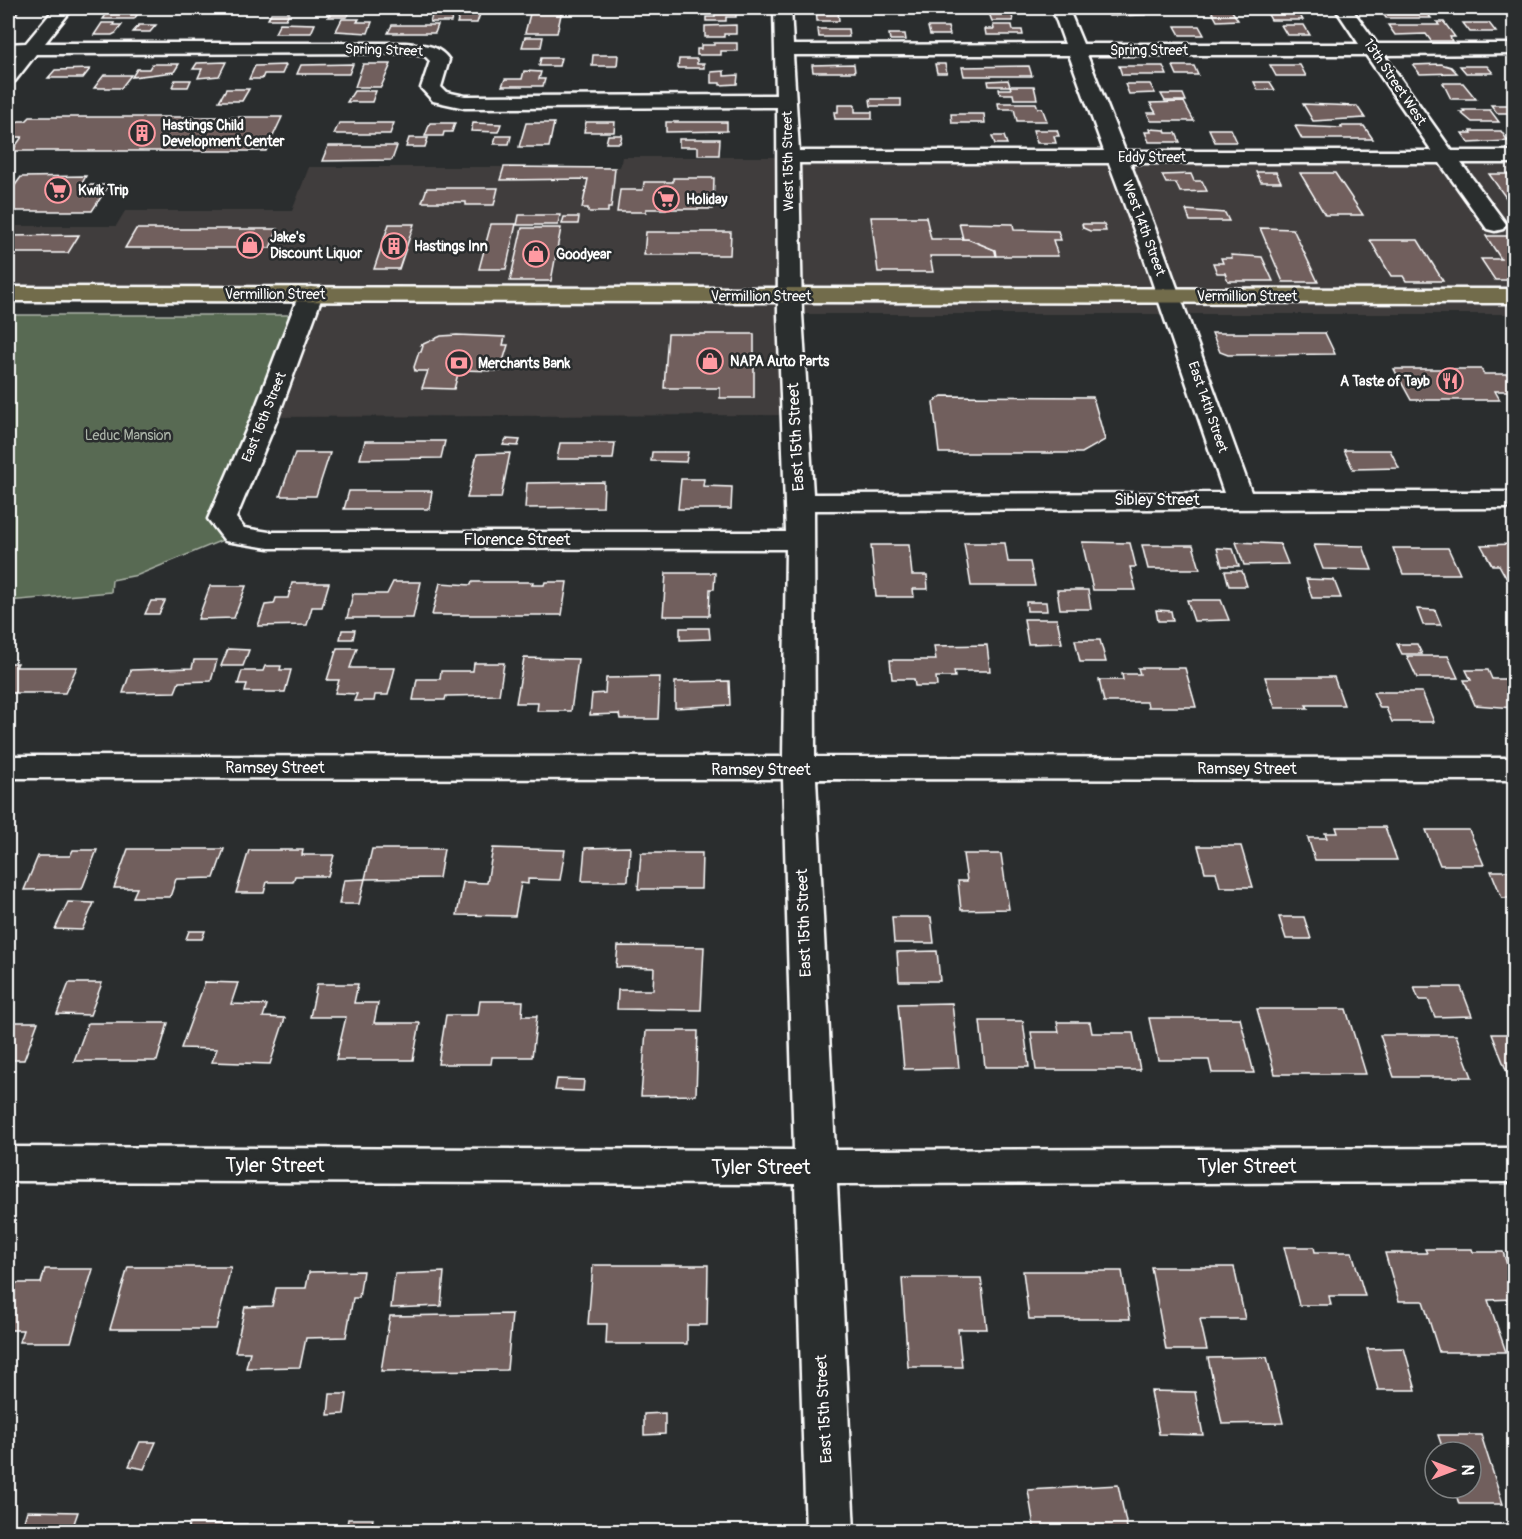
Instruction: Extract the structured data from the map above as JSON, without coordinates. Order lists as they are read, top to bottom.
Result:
{
  "streets": {
    "highway": ["Vermillion Street"],
    "street": [
      "Spring Street",
      "13th Street West",
      "Eddy Street",
      "West 15th Street",
      "West 14th Street",
      "East 14th Street",
      "East 16th Street",
      "East 15th Street",
      "Sibley Street",
      "Florence Street",
      "Ramsey Street",
      "Tyler Street"
    ]
  },
  "crossings": [
    ["Spring Street", "13th Street West"],
    ["Spring Street", "West 15th Street"],
    ["Spring Street", "West 14th Street"],
    ["13th Street West", "Eddy Street"],
    ["Eddy Street", "West 15th Street"],
    ["Eddy Street", "West 14th Street"],
    ["West 15th Street", "Vermillion Street"],
    ["West 15th Street", "East 15th Street"],
    ["West 14th Street", "Vermillion Street"],
    ["West 14th Street", "East 14th Street"],
    ["Vermillion Street", "East 14th Street"],
    ["Vermillion Street", "East 16th Street"],
    ["Vermillion Street", "East 15th Street"],
    ["East 14th Street", "Sibley Street"],
    ["East 16th Street", "Florence Street"],
    ["East 15th Street", "Sibley Street"],
    ["East 15th Street", "Florence Street"],
    ["East 15th Street", "Ramsey Street"],
    ["East 15th Street", "Tyler Street"]
  ],
  "parks": ["Leduc Mansion"],
  "places": {
    "building": ["Hastings Child Development Center", "Hastings Inn"],
    "supermarket": ["Kwik Trip", "Holiday"],
    "shop": ["Jake's Discount Liquor", "Goodyear", "NAPA Auto Parts"],
    "bank": ["Merchants Bank"],
    "restaurant": ["A Taste of Tayb"]
  },
  "north": "right"
}
